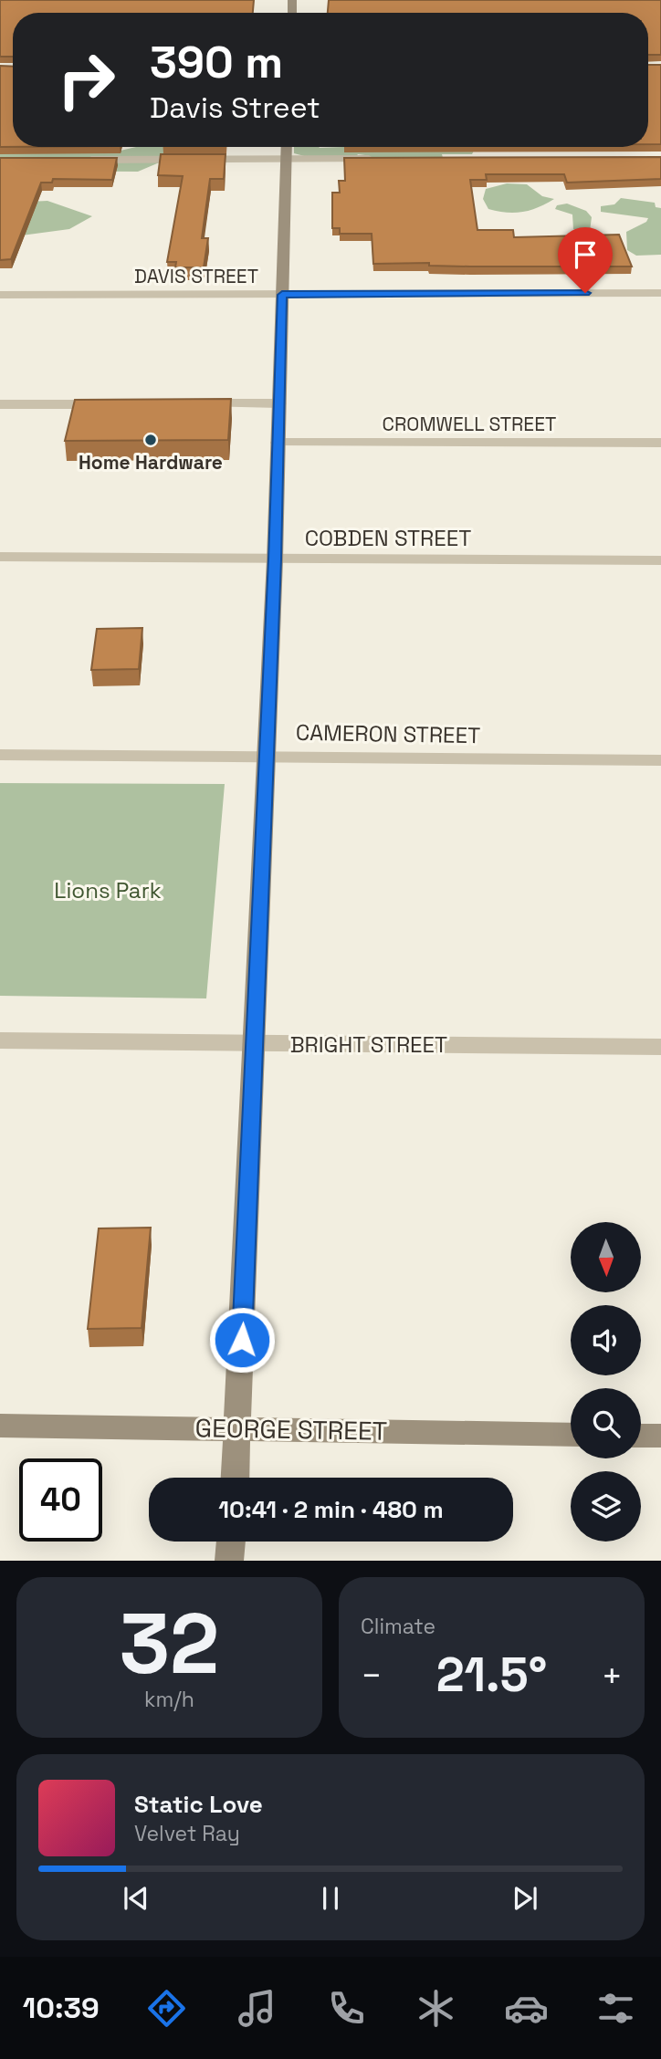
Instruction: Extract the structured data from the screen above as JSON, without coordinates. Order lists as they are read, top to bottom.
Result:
{
  "streets": {
    "street": [
      "DAVIS STREET",
      "CROMWELL STREET",
      "COBDEN STREET",
      "CAMERON STREET",
      "BRIGHT STREET",
      "GEORGE STREET"
    ]
  },
  "parks": ["Lions Park"],
  "places": ["Home Hardware"],
  "north": "bottom",
  "page": {
    "turn": ["390 m", "Davis Street"],
    "limit": "40",
    "trip": "10:41 · 2 min · 480 m",
    "tile": [
      ["32", "km/h"],
      "Climate"
    ],
    "heat": ["−", "21.5°", "+"],
    "song": ["Static Love", "Velvet Ray"],
    "tabs": "10:39"
  }
}
